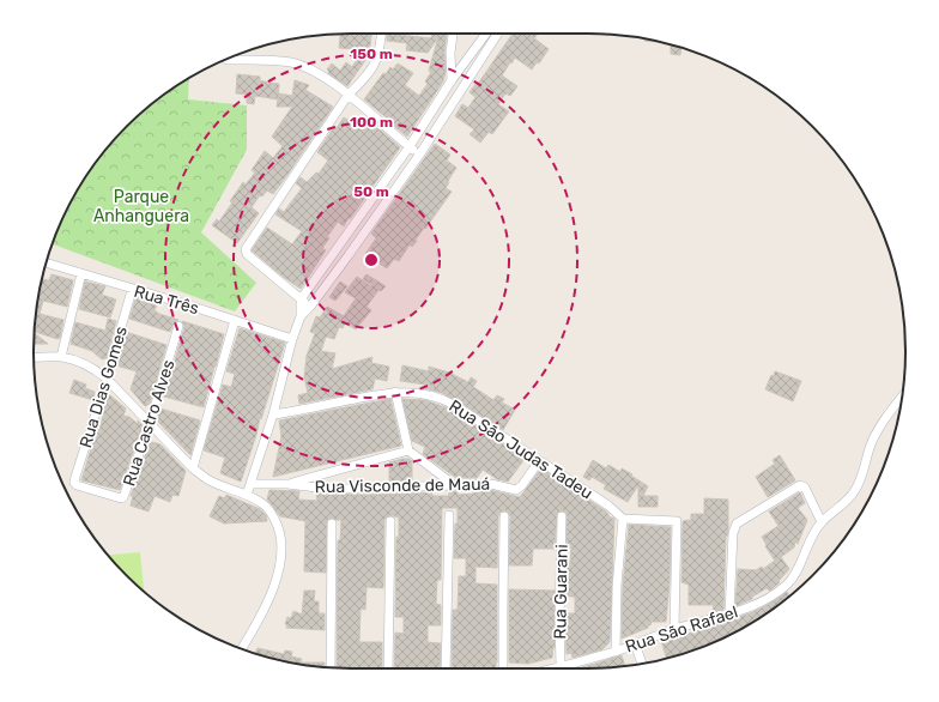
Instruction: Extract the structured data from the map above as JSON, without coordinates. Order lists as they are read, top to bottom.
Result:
{
  "streets": {
    "street": [
      "Rua Três",
      "Rua Dias Gomes",
      "Rua Castro Alves",
      "Rua São Judas Tadeu",
      "Rua Visconde de Mauá",
      "Rua Guarani",
      "Rua São Rafael"
    ]
  },
  "crossings": [
    ["Rua Três", "Rua Dias Gomes"],
    ["Rua Dias Gomes", "Rua Castro Alves"],
    ["Rua São Judas Tadeu", "Rua Visconde de Mauá"],
    ["Rua Guarani", "Rua São Rafael"]
  ],
  "parks": ["Parque Anhanguera"],
  "rings": ["150 m", "100 m", "50 m"]
}
